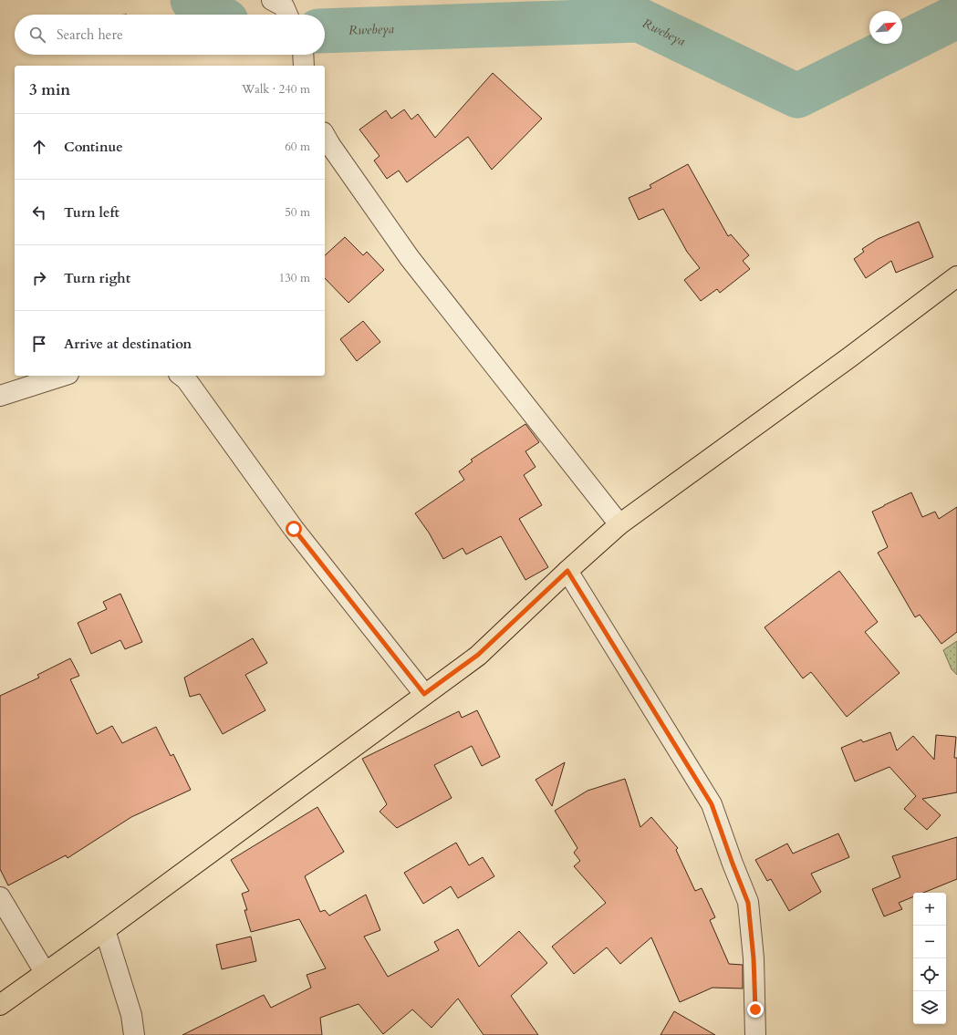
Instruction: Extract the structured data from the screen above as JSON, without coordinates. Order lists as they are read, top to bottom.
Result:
{
  "water": ["Rwebeya"],
  "north": "top right",
  "page": {
    "search": "Search here",
    "heading": ["3 min", "Walk · 240 m"],
    "list": [
      ["Continue", "60 m"],
      ["Turn left", "50 m"],
      ["Turn right", "130 m"],
      "Arrive at destination"
    ],
    "map_buttons": ["+", "−"]
  }
}
